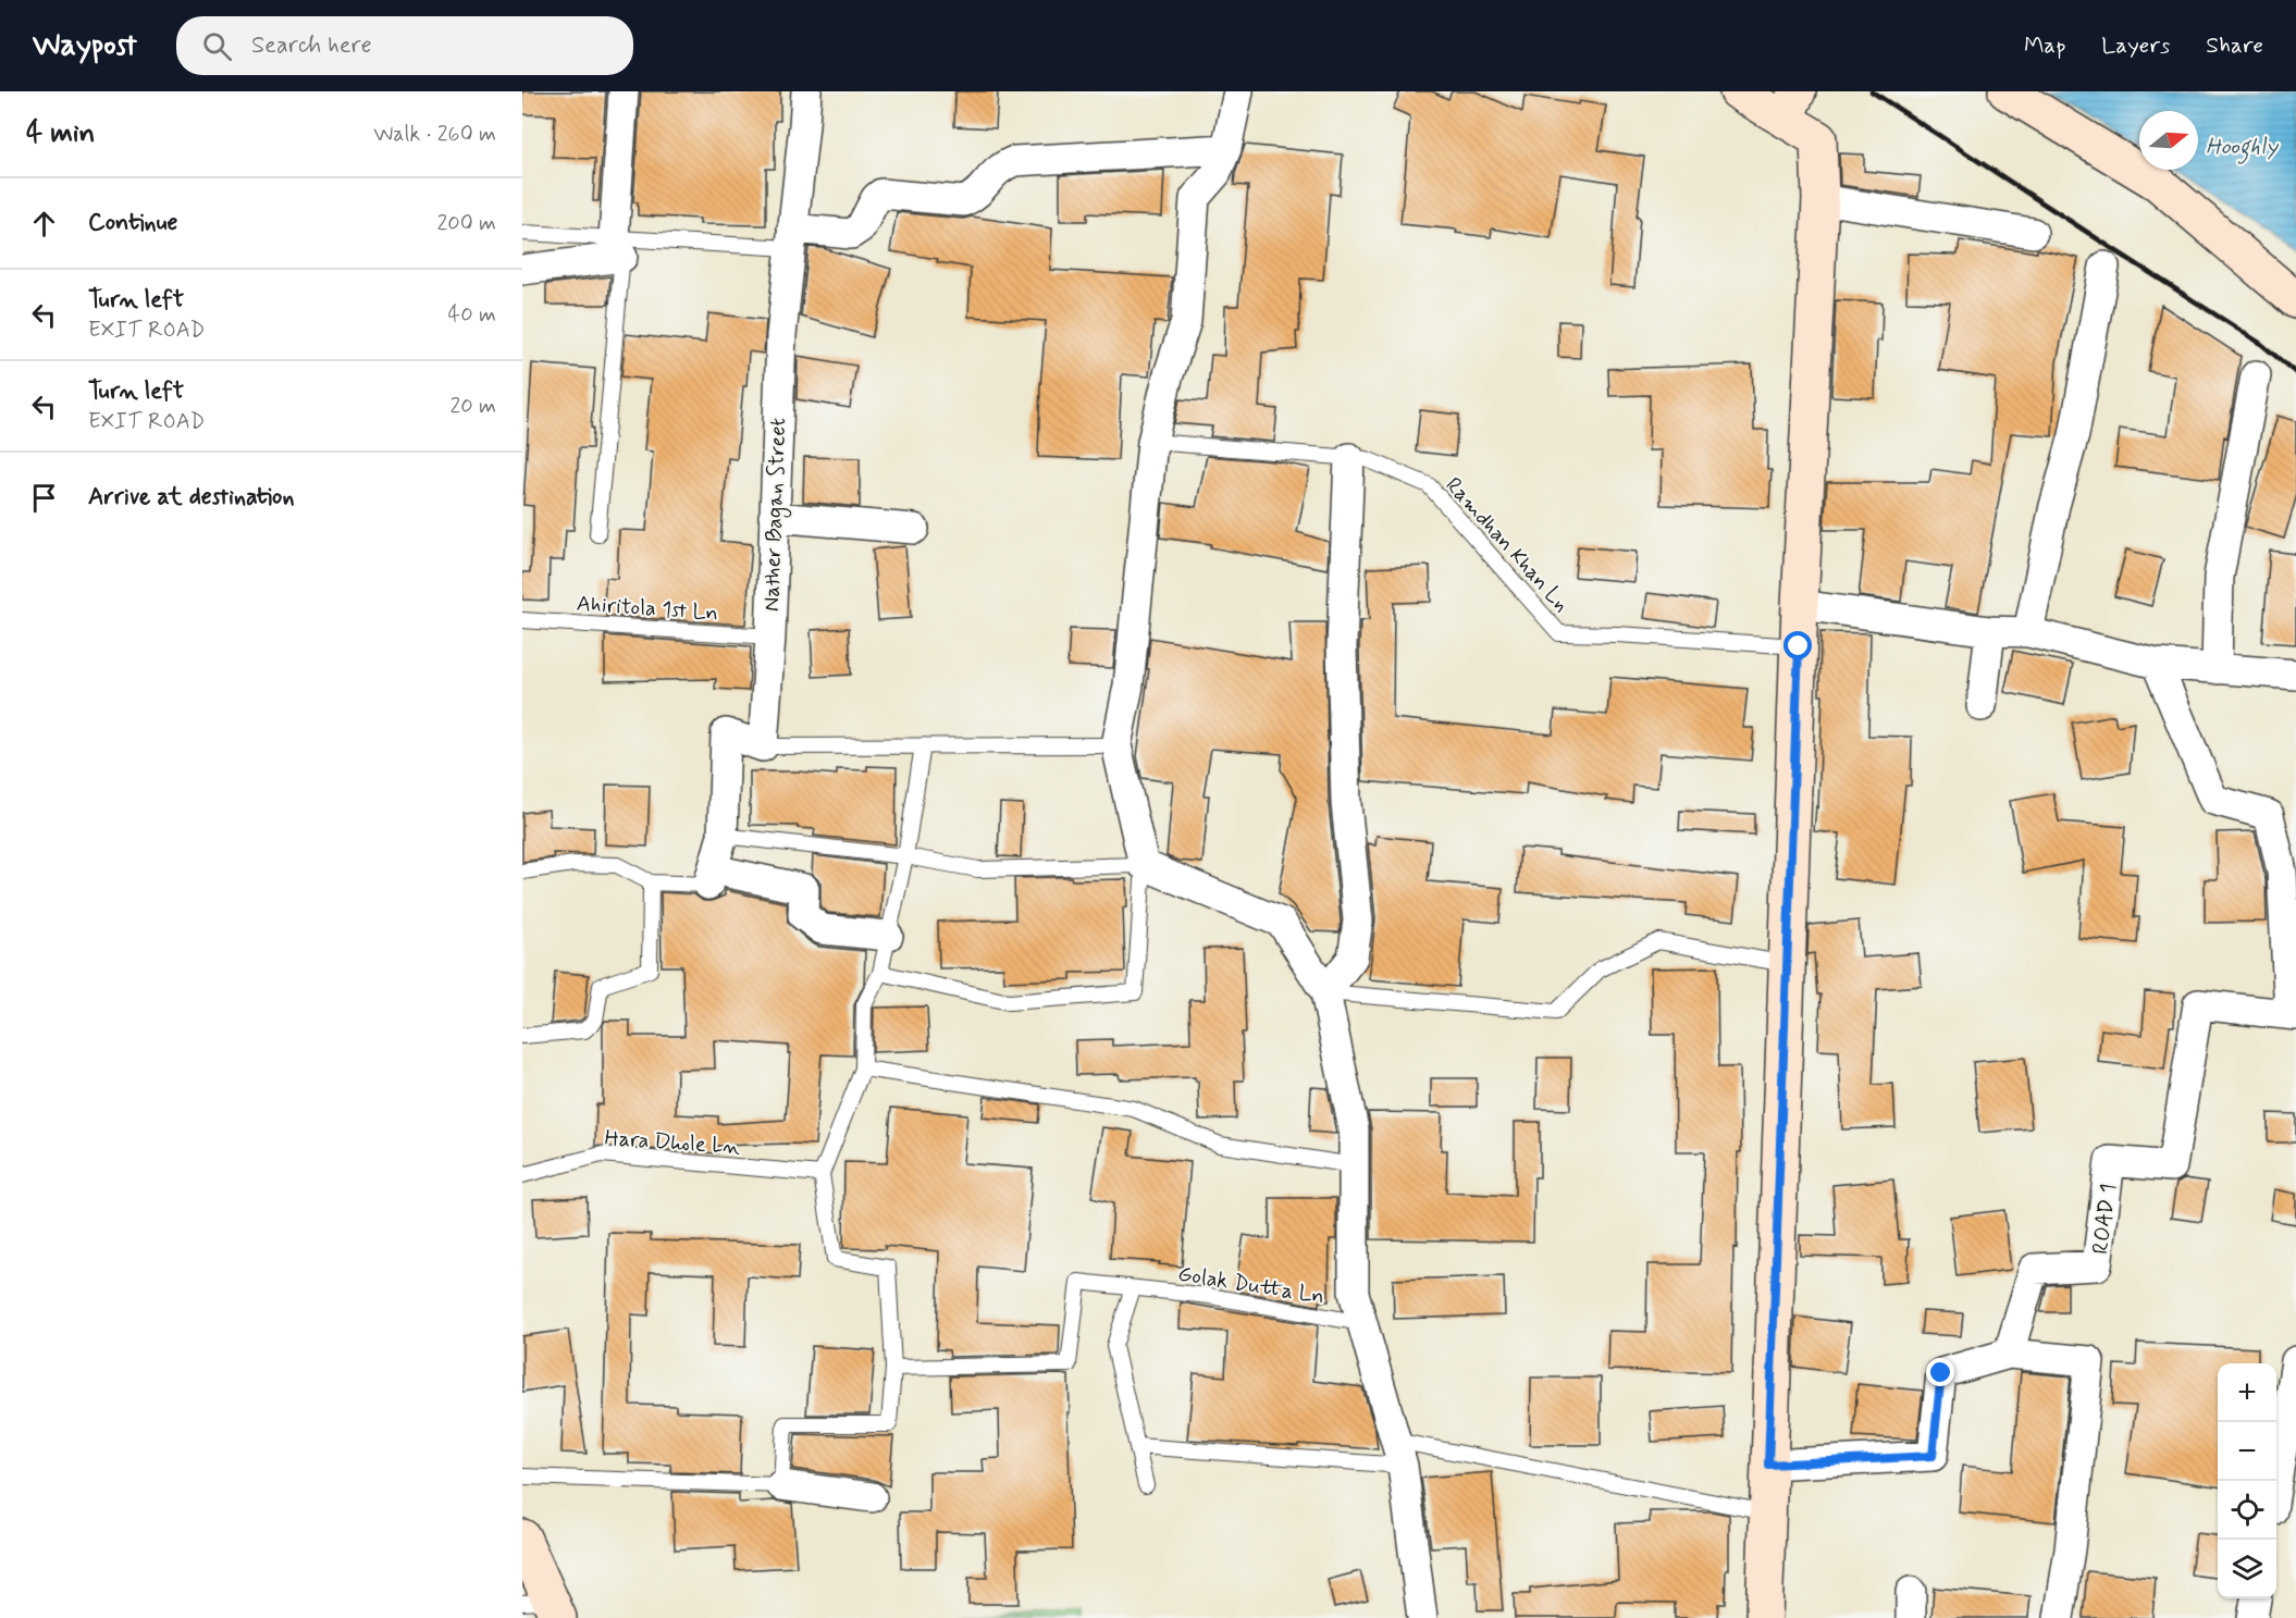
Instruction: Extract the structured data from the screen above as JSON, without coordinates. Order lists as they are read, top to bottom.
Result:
{
  "streets": {
    "street": ["Nather Bagan Street", "ROAD 1"],
    "lane": [
      "Ramdhan Khan Ln",
      "Ahiritola 1st Ln",
      "Hara Dhole Ln",
      "Golak Dutta Ln"
    ]
  },
  "crossings": [
    ["Nather Bagan Street", "Ahiritola 1st Ln"]
  ],
  "water": ["Hooghly"],
  "north": "right",
  "page": {
    "header": "Waypost",
    "search": "Search here",
    "nav": ["Map", "Layers", "Share"],
    "heading": ["4 min", "Walk · 260 m"],
    "list": [
      ["Continue", "200 m"],
      ["Turn left", "EXIT ROAD", "40 m"],
      ["Turn left", "EXIT ROAD", "20 m"],
      "Arrive at destination"
    ],
    "map_buttons": ["+", "−"]
  }
}
